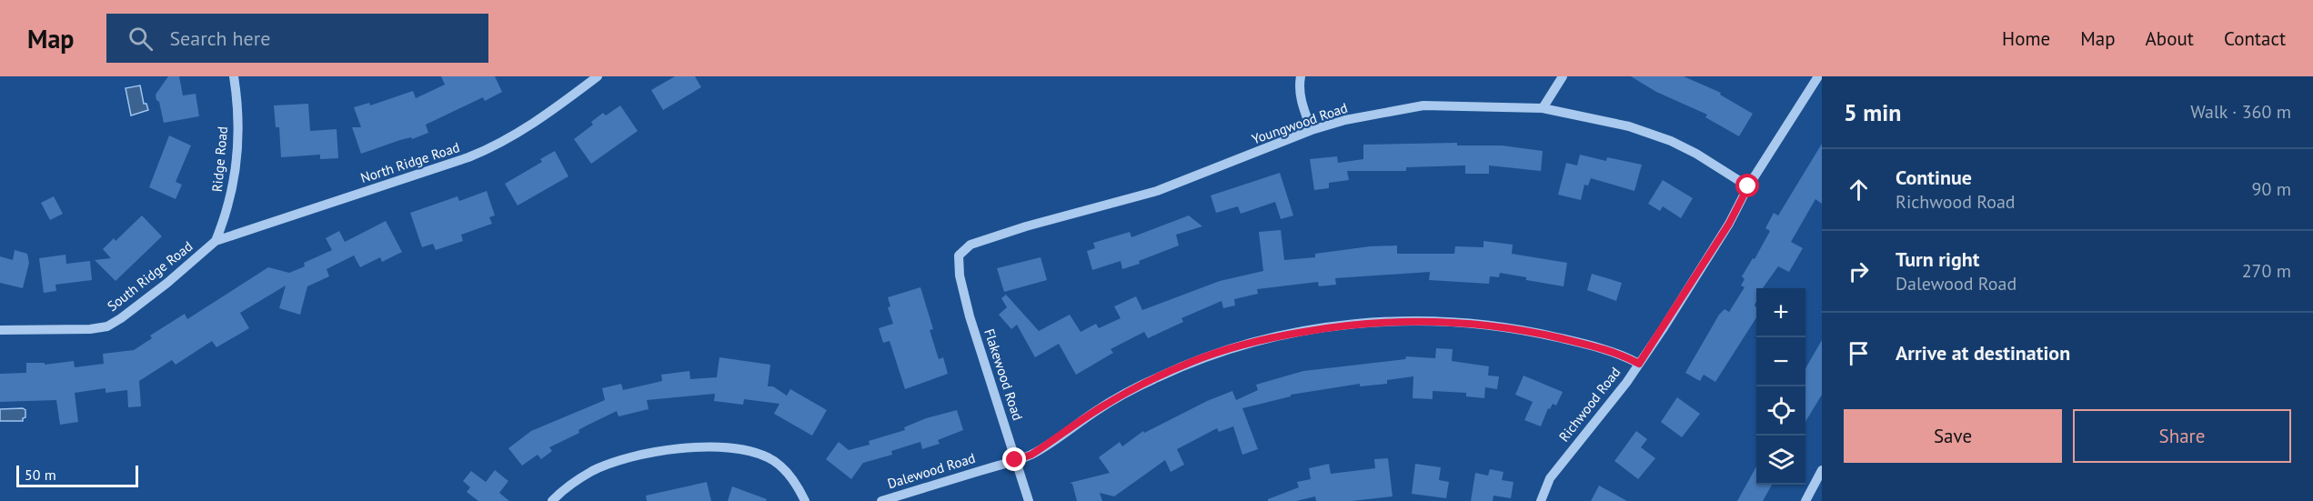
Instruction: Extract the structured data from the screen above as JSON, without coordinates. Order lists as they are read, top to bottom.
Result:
{
  "streets": {
    "street": [
      "Youngwood Road",
      "Ridge Road",
      "North Ridge Road",
      "South Ridge Road",
      "Flakewood Road",
      "Richwood Road",
      "Dalewood Road"
    ]
  },
  "crossings": [
    ["Youngwood Road", "Flakewood Road"],
    ["Youngwood Road", "Richwood Road"],
    ["Ridge Road", "North Ridge Road"],
    ["Ridge Road", "South Ridge Road"],
    ["North Ridge Road", "South Ridge Road"],
    ["Flakewood Road", "Dalewood Road"],
    ["Richwood Road", "Dalewood Road"]
  ],
  "scale_bar": "50 m",
  "page": {
    "header": "Map",
    "search": "Search here",
    "nav": [
      "Home",
      "Map",
      "About",
      "Contact"
    ],
    "heading": ["5 min", "Walk · 360 m"],
    "list": [
      ["Continue", "Richwood Road", "90 m"],
      ["Turn right", "Dalewood Road", "270 m"],
      "Arrive at destination"
    ],
    "map_buttons": ["+", "−"],
    "buttons": ["Save", "Share"],
    "scale": "50 m"
  }
}
